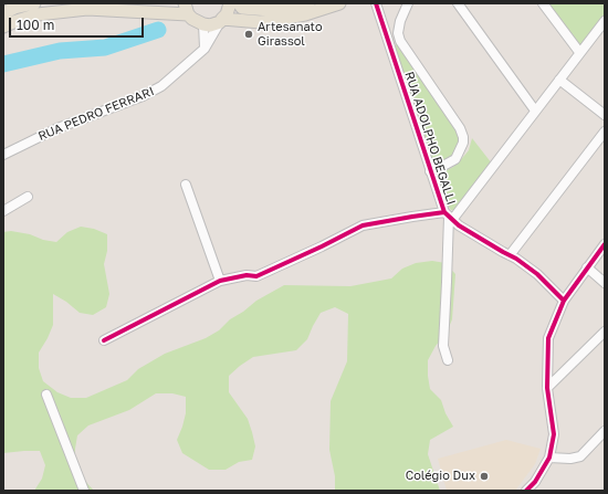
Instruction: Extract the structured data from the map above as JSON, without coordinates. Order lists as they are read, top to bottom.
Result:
{
  "streets": {
    "street": ["RUA PEDRO FERRARI", "RUA ADOLPHO BEGALLI"]
  },
  "places": ["Artesanato Girassol", "Colégio Dux"],
  "scale_bar": "100 m"
}
